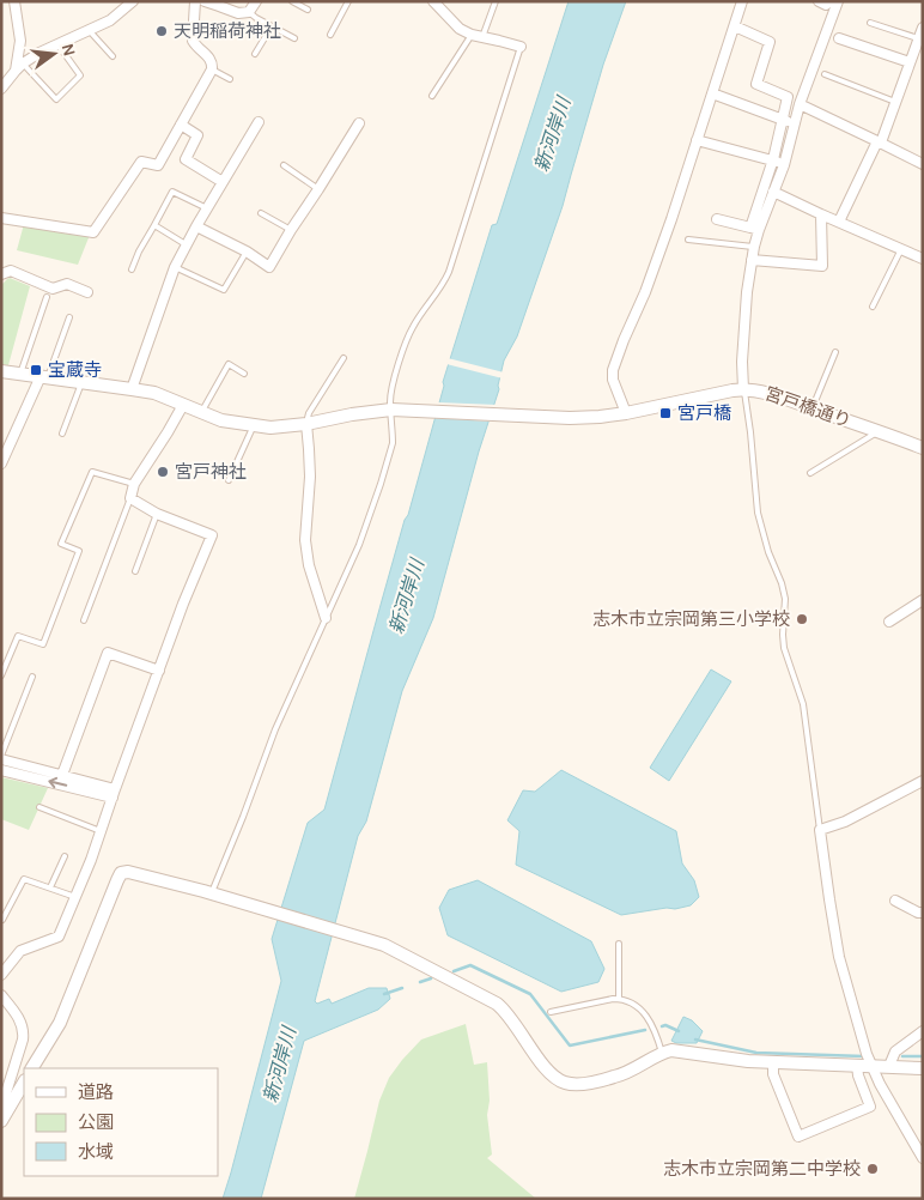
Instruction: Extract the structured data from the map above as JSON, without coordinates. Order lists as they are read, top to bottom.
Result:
{
  "streets": {
    "street": ["宮戸橋通り"]
  },
  "water": ["新河岸川"],
  "places": {
    "other": [
      "天明稲荷神社",
      "宮戸神社",
      "志木市立宗岡第三小学校",
      "志木市立宗岡第二中学校"
    ],
    "transit": ["宝蔵寺", "宮戸橋"]
  },
  "legend": ["道路", "公園", "水域"],
  "north": "right"
}
